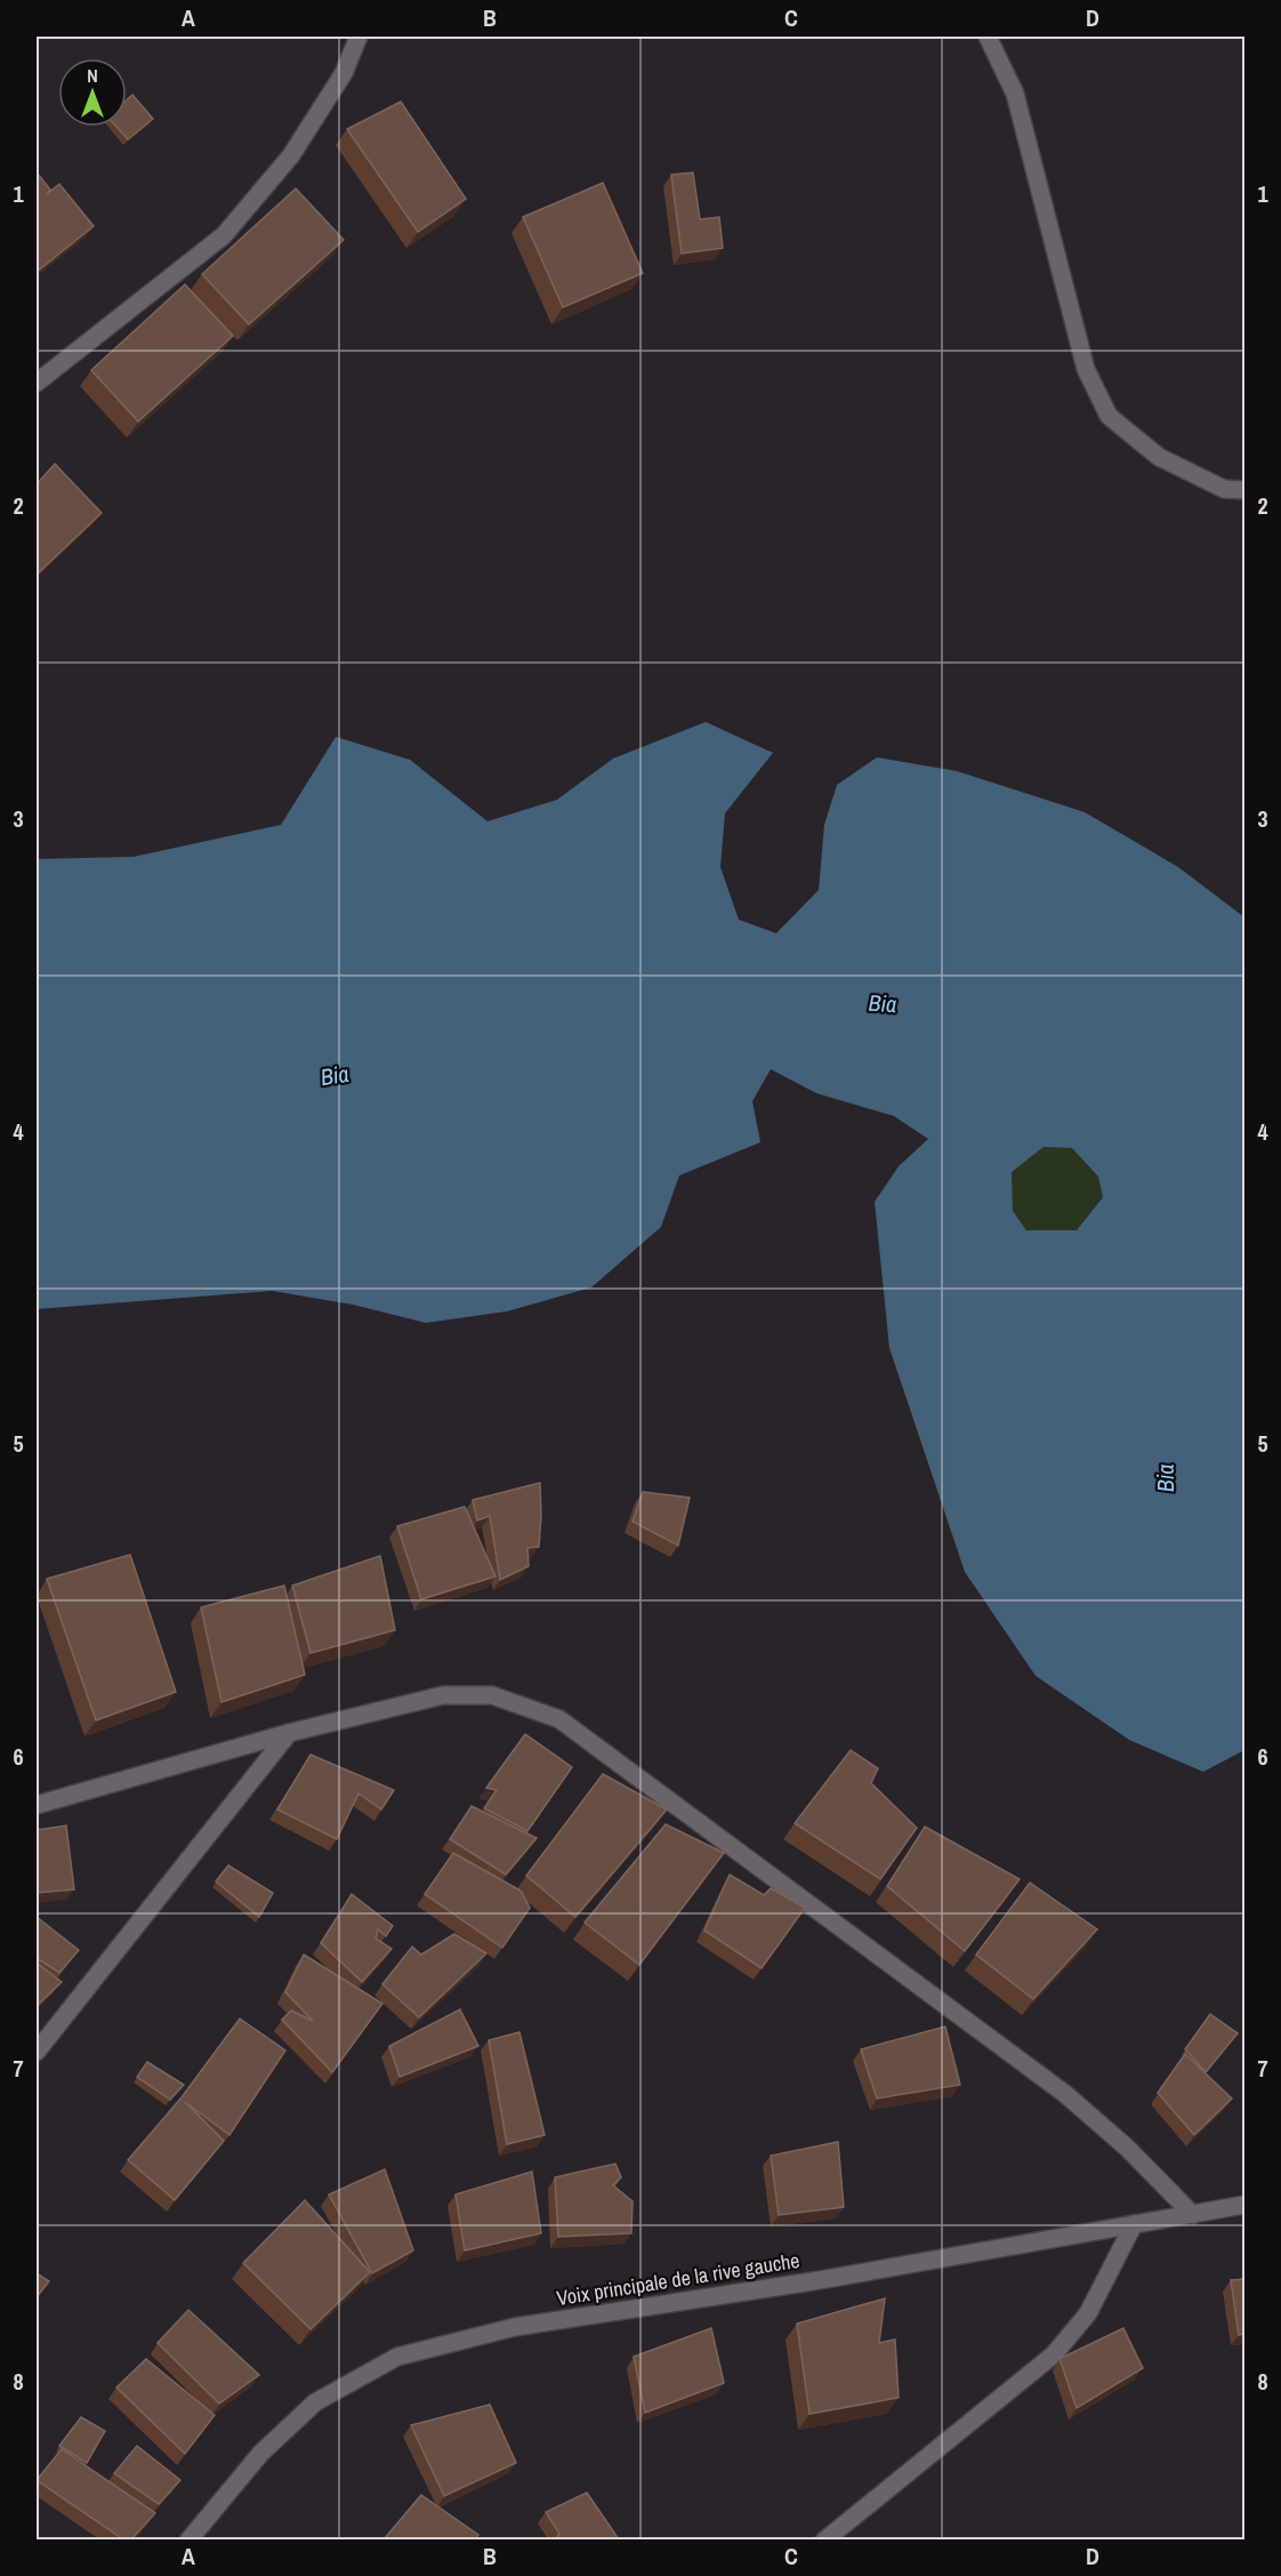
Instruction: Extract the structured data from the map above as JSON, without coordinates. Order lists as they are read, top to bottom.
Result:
{
  "streets": {
    "street": ["Voix principale de la rive gauche"]
  },
  "water": ["Bia"],
  "north": "top",
  "grid": {
    "columns": [
      "A",
      "B",
      "C",
      "D"
    ],
    "rows": [
      "1",
      "2",
      "3",
      "4",
      "5",
      "6",
      "7",
      "8"
    ]
  }
}
